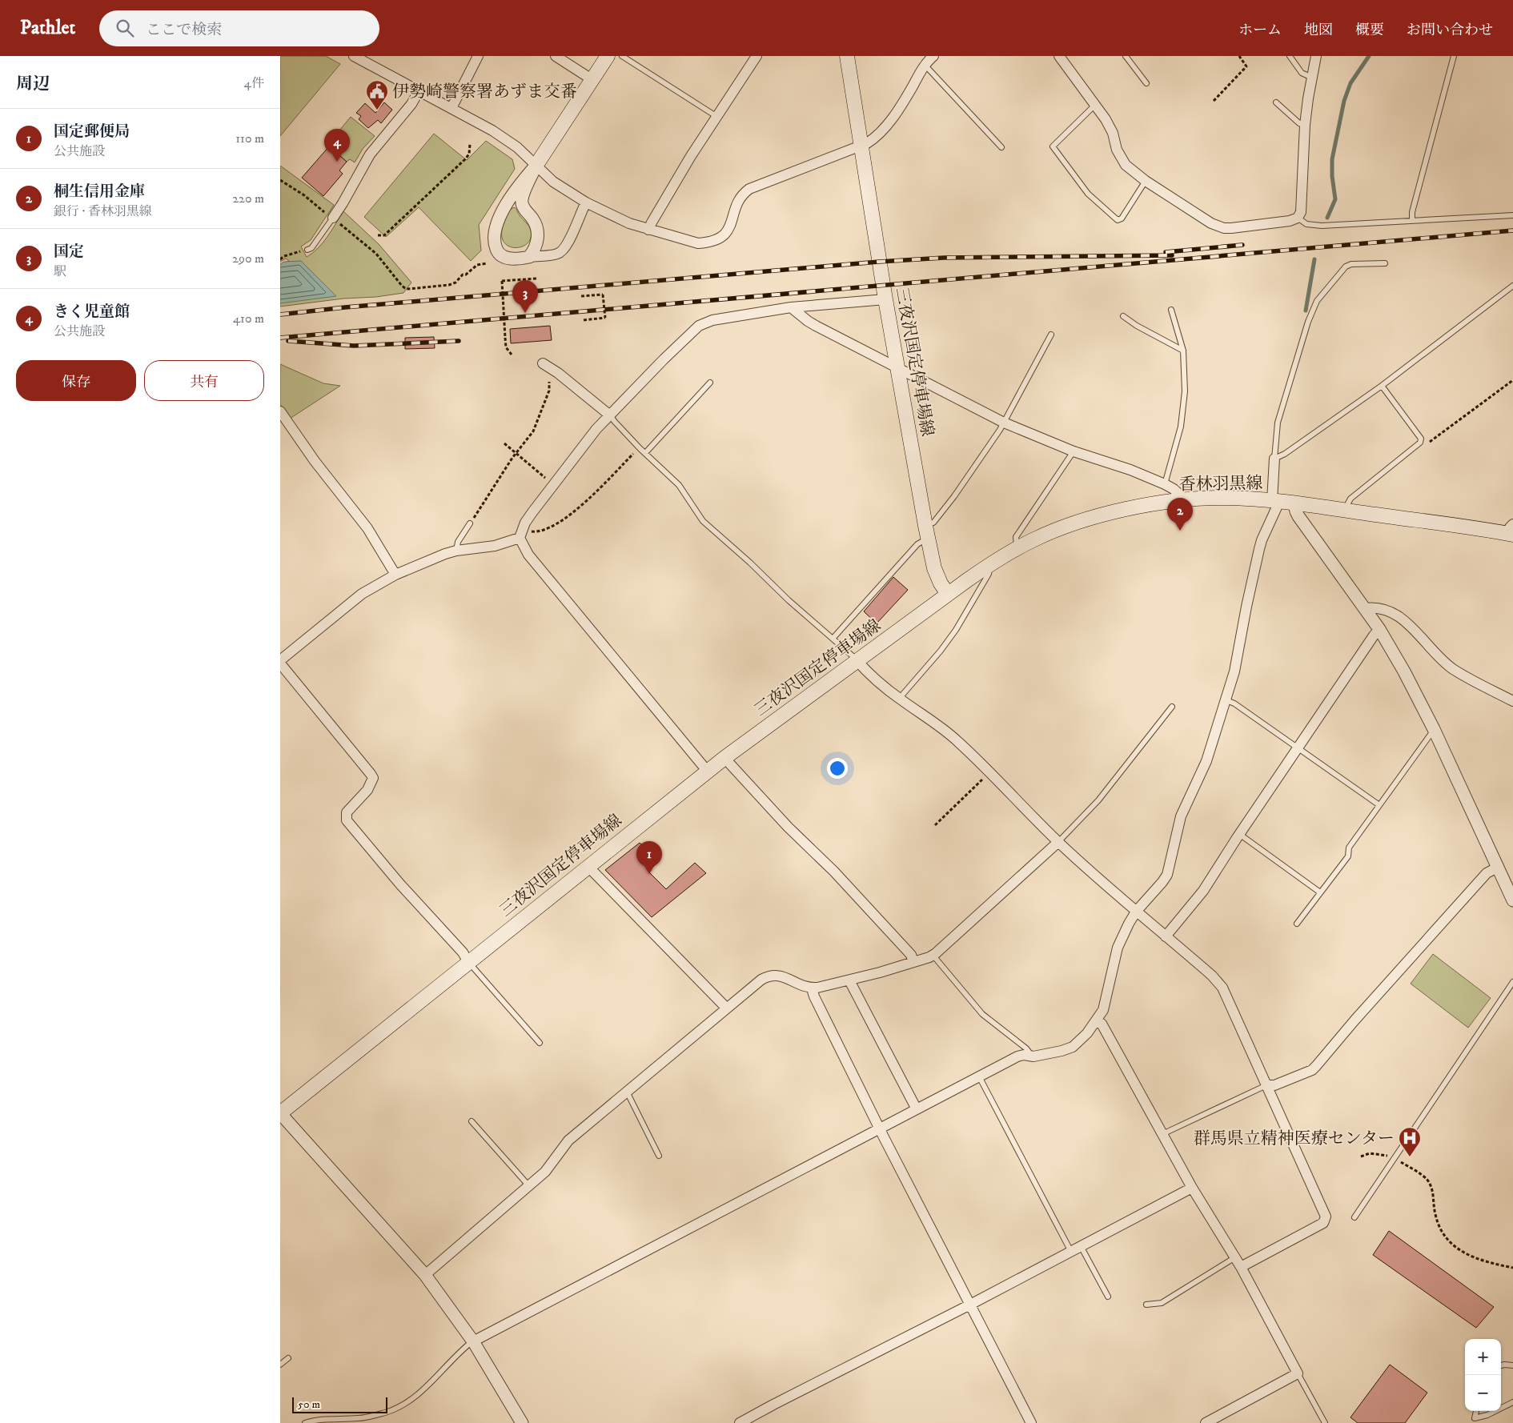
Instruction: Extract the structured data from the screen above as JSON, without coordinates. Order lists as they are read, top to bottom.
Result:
{
  "streets": {
    "main road": ["三夜沢国定停車場線", "香林羽黒線"]
  },
  "crossings": [
    ["三夜沢国定停車場線", "香林羽黒線"]
  ],
  "places": {
    "public building": ["伊勢崎警察署あずま交番"],
    "hospital": ["群馬県立精神医療センター"]
  },
  "scale_bar": "50 m",
  "page": {
    "header": "Pathlet",
    "search": "ここで検索",
    "nav": [
      "ホーム",
      "地図",
      "概要",
      "お問い合わせ"
    ],
    "heading": ["周辺", "4件"],
    "list": [
      {
        "mark": "1",
        "name": "国定郵便局",
        "note": "公共施設",
        "value": "110 m"
      },
      {
        "mark": "2",
        "name": "桐生信用金庫",
        "note": "銀行 · 香林羽黒線",
        "value": "220 m"
      },
      {
        "mark": "3",
        "name": "国定",
        "note": "駅",
        "value": "290 m"
      },
      {
        "mark": "4",
        "name": "きく児童館",
        "note": "公共施設",
        "value": "410 m"
      }
    ],
    "pins": [
      "4",
      "3",
      "2",
      "1"
    ],
    "buttons": ["保存", "共有"],
    "map_buttons": ["+", "−"],
    "scale": "50 m"
  }
}
